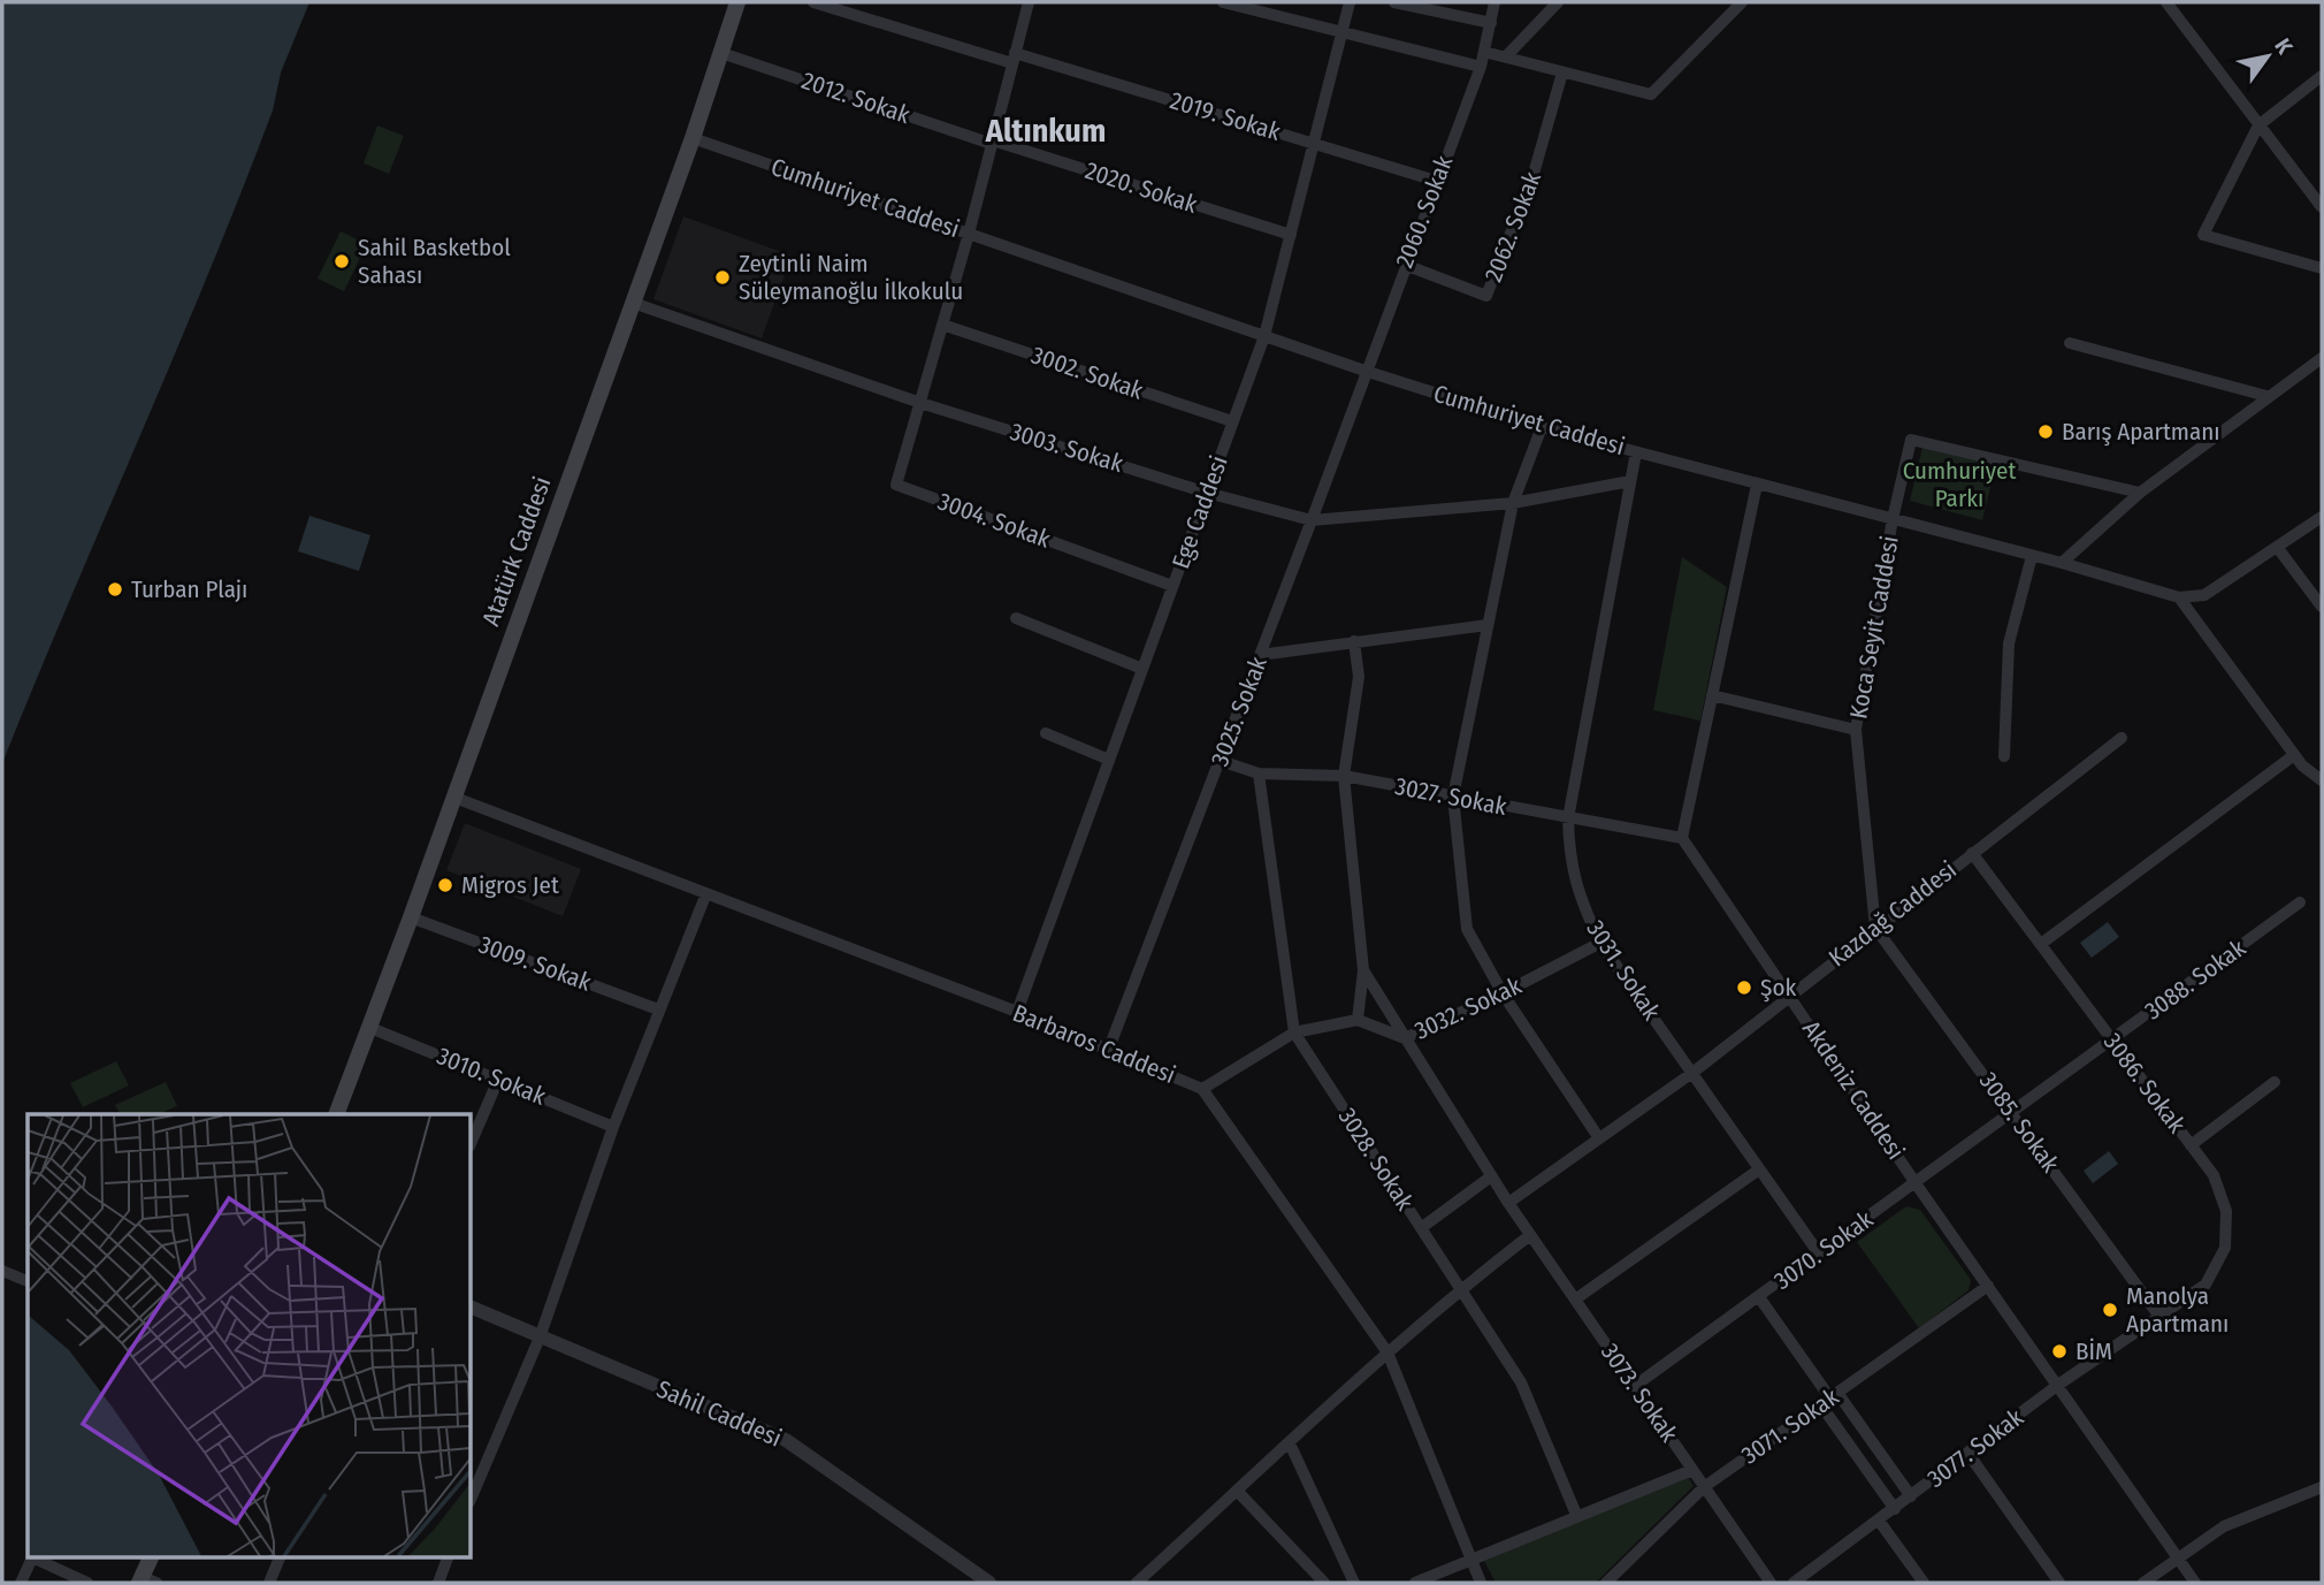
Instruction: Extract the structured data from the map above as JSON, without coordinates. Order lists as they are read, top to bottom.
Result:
{
  "streets": {
    "main road": ["Atatürk Caddesi"],
    "street": [
      "2012. Sokak",
      "2019. Sokak",
      "2020. Sokak",
      "Cumhuriyet Caddesi",
      "2060. Sokak",
      "2062. Sokak",
      "3002. Sokak",
      "3003. Sokak",
      "Ege Caddesi",
      "3004. Sokak",
      "Koca Seyit Caddesi",
      "3025. Sokak",
      "3027. Sokak",
      "Kazdağ Caddesi",
      "3009. Sokak",
      "3031. Sokak",
      "3088. Sokak",
      "3032. Sokak",
      "Barbaros Caddesi",
      "3010. Sokak",
      "3086. Sokak",
      "Akdeniz Caddesi",
      "3085. Sokak",
      "3028. Sokak",
      "3070. Sokak",
      "3073. Sokak",
      "Sahil Caddesi",
      "3071. Sokak",
      "3077. Sokak"
    ]
  },
  "crossings": [
    ["2012. Sokak", "2020. Sokak"],
    ["2012. Sokak", "Atatürk Caddesi"],
    ["2019. Sokak", "2060. Sokak"],
    ["2019. Sokak", "Ege Caddesi"],
    ["2020. Sokak", "Ege Caddesi"],
    ["Cumhuriyet Caddesi", "2060. Sokak"],
    ["Cumhuriyet Caddesi", "Ege Caddesi"],
    ["Cumhuriyet Caddesi", "Atatürk Caddesi"],
    ["Cumhuriyet Caddesi", "Koca Seyit Caddesi"],
    ["Cumhuriyet Caddesi", "3025. Sokak"],
    ["Cumhuriyet Caddesi", "3031. Sokak"],
    ["2060. Sokak", "2062. Sokak"],
    ["2060. Sokak", "3025. Sokak"],
    ["3002. Sokak", "Ege Caddesi"],
    ["3003. Sokak", "Ege Caddesi"],
    ["3003. Sokak", "3004. Sokak"],
    ["3003. Sokak", "Atatürk Caddesi"],
    ["3003. Sokak", "3025. Sokak"],
    ["3003. Sokak", "3031. Sokak"],
    ["Ege Caddesi", "3004. Sokak"],
    ["Ege Caddesi", "Barbaros Caddesi"],
    ["Atatürk Caddesi", "3009. Sokak"],
    ["Atatürk Caddesi", "Barbaros Caddesi"],
    ["Atatürk Caddesi", "3010. Sokak"],
    ["Koca Seyit Caddesi", "Kazdağ Caddesi"],
    ["Koca Seyit Caddesi", "3085. Sokak"],
    ["3025. Sokak", "3027. Sokak"],
    ["3025. Sokak", "Barbaros Caddesi"],
    ["3027. Sokak", "3031. Sokak"],
    ["3027. Sokak", "Akdeniz Caddesi"],
    ["3027. Sokak", "3028. Sokak"],
    ["Kazdağ Caddesi", "3031. Sokak"],
    ["Kazdağ Caddesi", "3086. Sokak"],
    ["Kazdağ Caddesi", "Akdeniz Caddesi"],
    ["Kazdağ Caddesi", "3085. Sokak"],
    ["Kazdağ Caddesi", "3073. Sokak"],
    ["3031. Sokak", "3032. Sokak"],
    ["3031. Sokak", "3070. Sokak"],
    ["3088. Sokak", "3086. Sokak"],
    ["3088. Sokak", "3085. Sokak"],
    ["3088. Sokak", "3070. Sokak"],
    ["3032. Sokak", "3073. Sokak"],
    ["3086. Sokak", "3085. Sokak"],
    ["3086. Sokak", "3077. Sokak"],
    ["Akdeniz Caddesi", "3070. Sokak"],
    ["Akdeniz Caddesi", "3071. Sokak"],
    ["Akdeniz Caddesi", "3077. Sokak"],
    ["3085. Sokak", "3070. Sokak"],
    ["3085. Sokak", "3077. Sokak"],
    ["3070. Sokak", "3073. Sokak"],
    ["3073. Sokak", "3071. Sokak"]
  ],
  "districts": ["Altınkum"],
  "parks": ["Cumhuriyet Parkı"],
  "places": [
    "Sahil Basketbol Sahası",
    "Zeytinli Naim Süleymanoğlu İlkokulu",
    "Barış Apartmanı",
    "Turban Plajı",
    "Migros Jet",
    "Şok",
    "Manolya Apartmanı",
    "BİM"
  ],
  "north": "top right"
}
